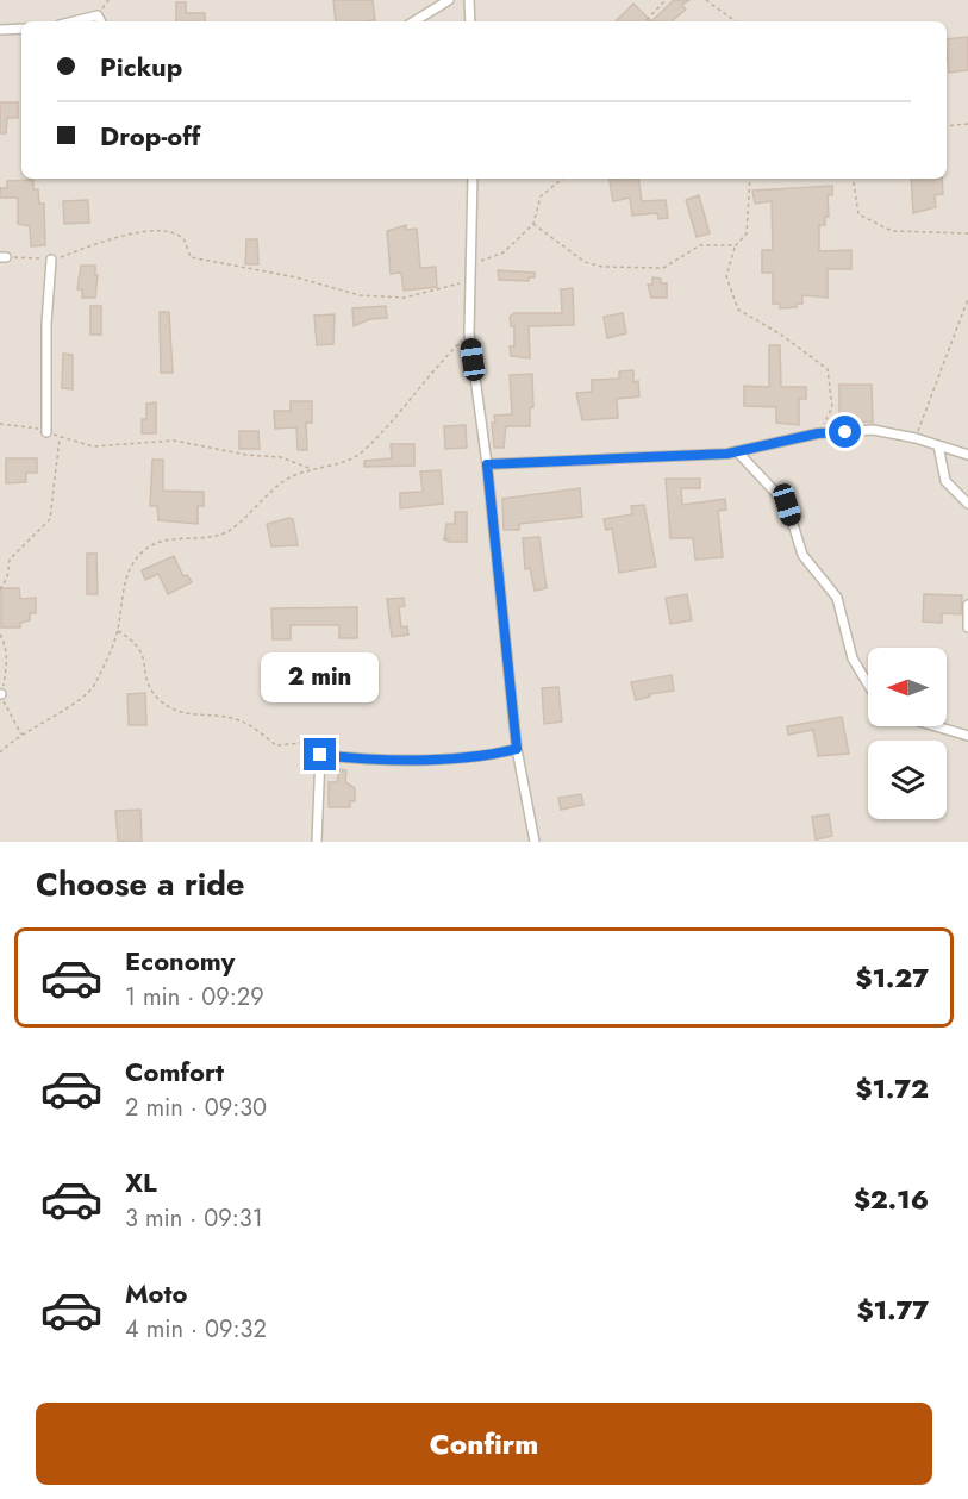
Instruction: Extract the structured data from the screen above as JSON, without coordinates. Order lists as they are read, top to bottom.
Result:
{
  "north": "left",
  "page": {
    "banner": ["Pickup", "Drop-off"],
    "bubble": "2 min",
    "heading": "Choose a ride",
    "list": [
      {
        "name": "Economy",
        "note": "1 min · 09:29",
        "value": "$1.27"
      },
      {
        "name": "Comfort",
        "note": "2 min · 09:30",
        "value": "$1.72"
      },
      {
        "name": "XL",
        "note": "3 min · 09:31",
        "value": "$2.16"
      },
      {
        "name": "Moto",
        "note": "4 min · 09:32",
        "value": "$1.77"
      }
    ],
    "buttons": "Confirm"
  }
}
